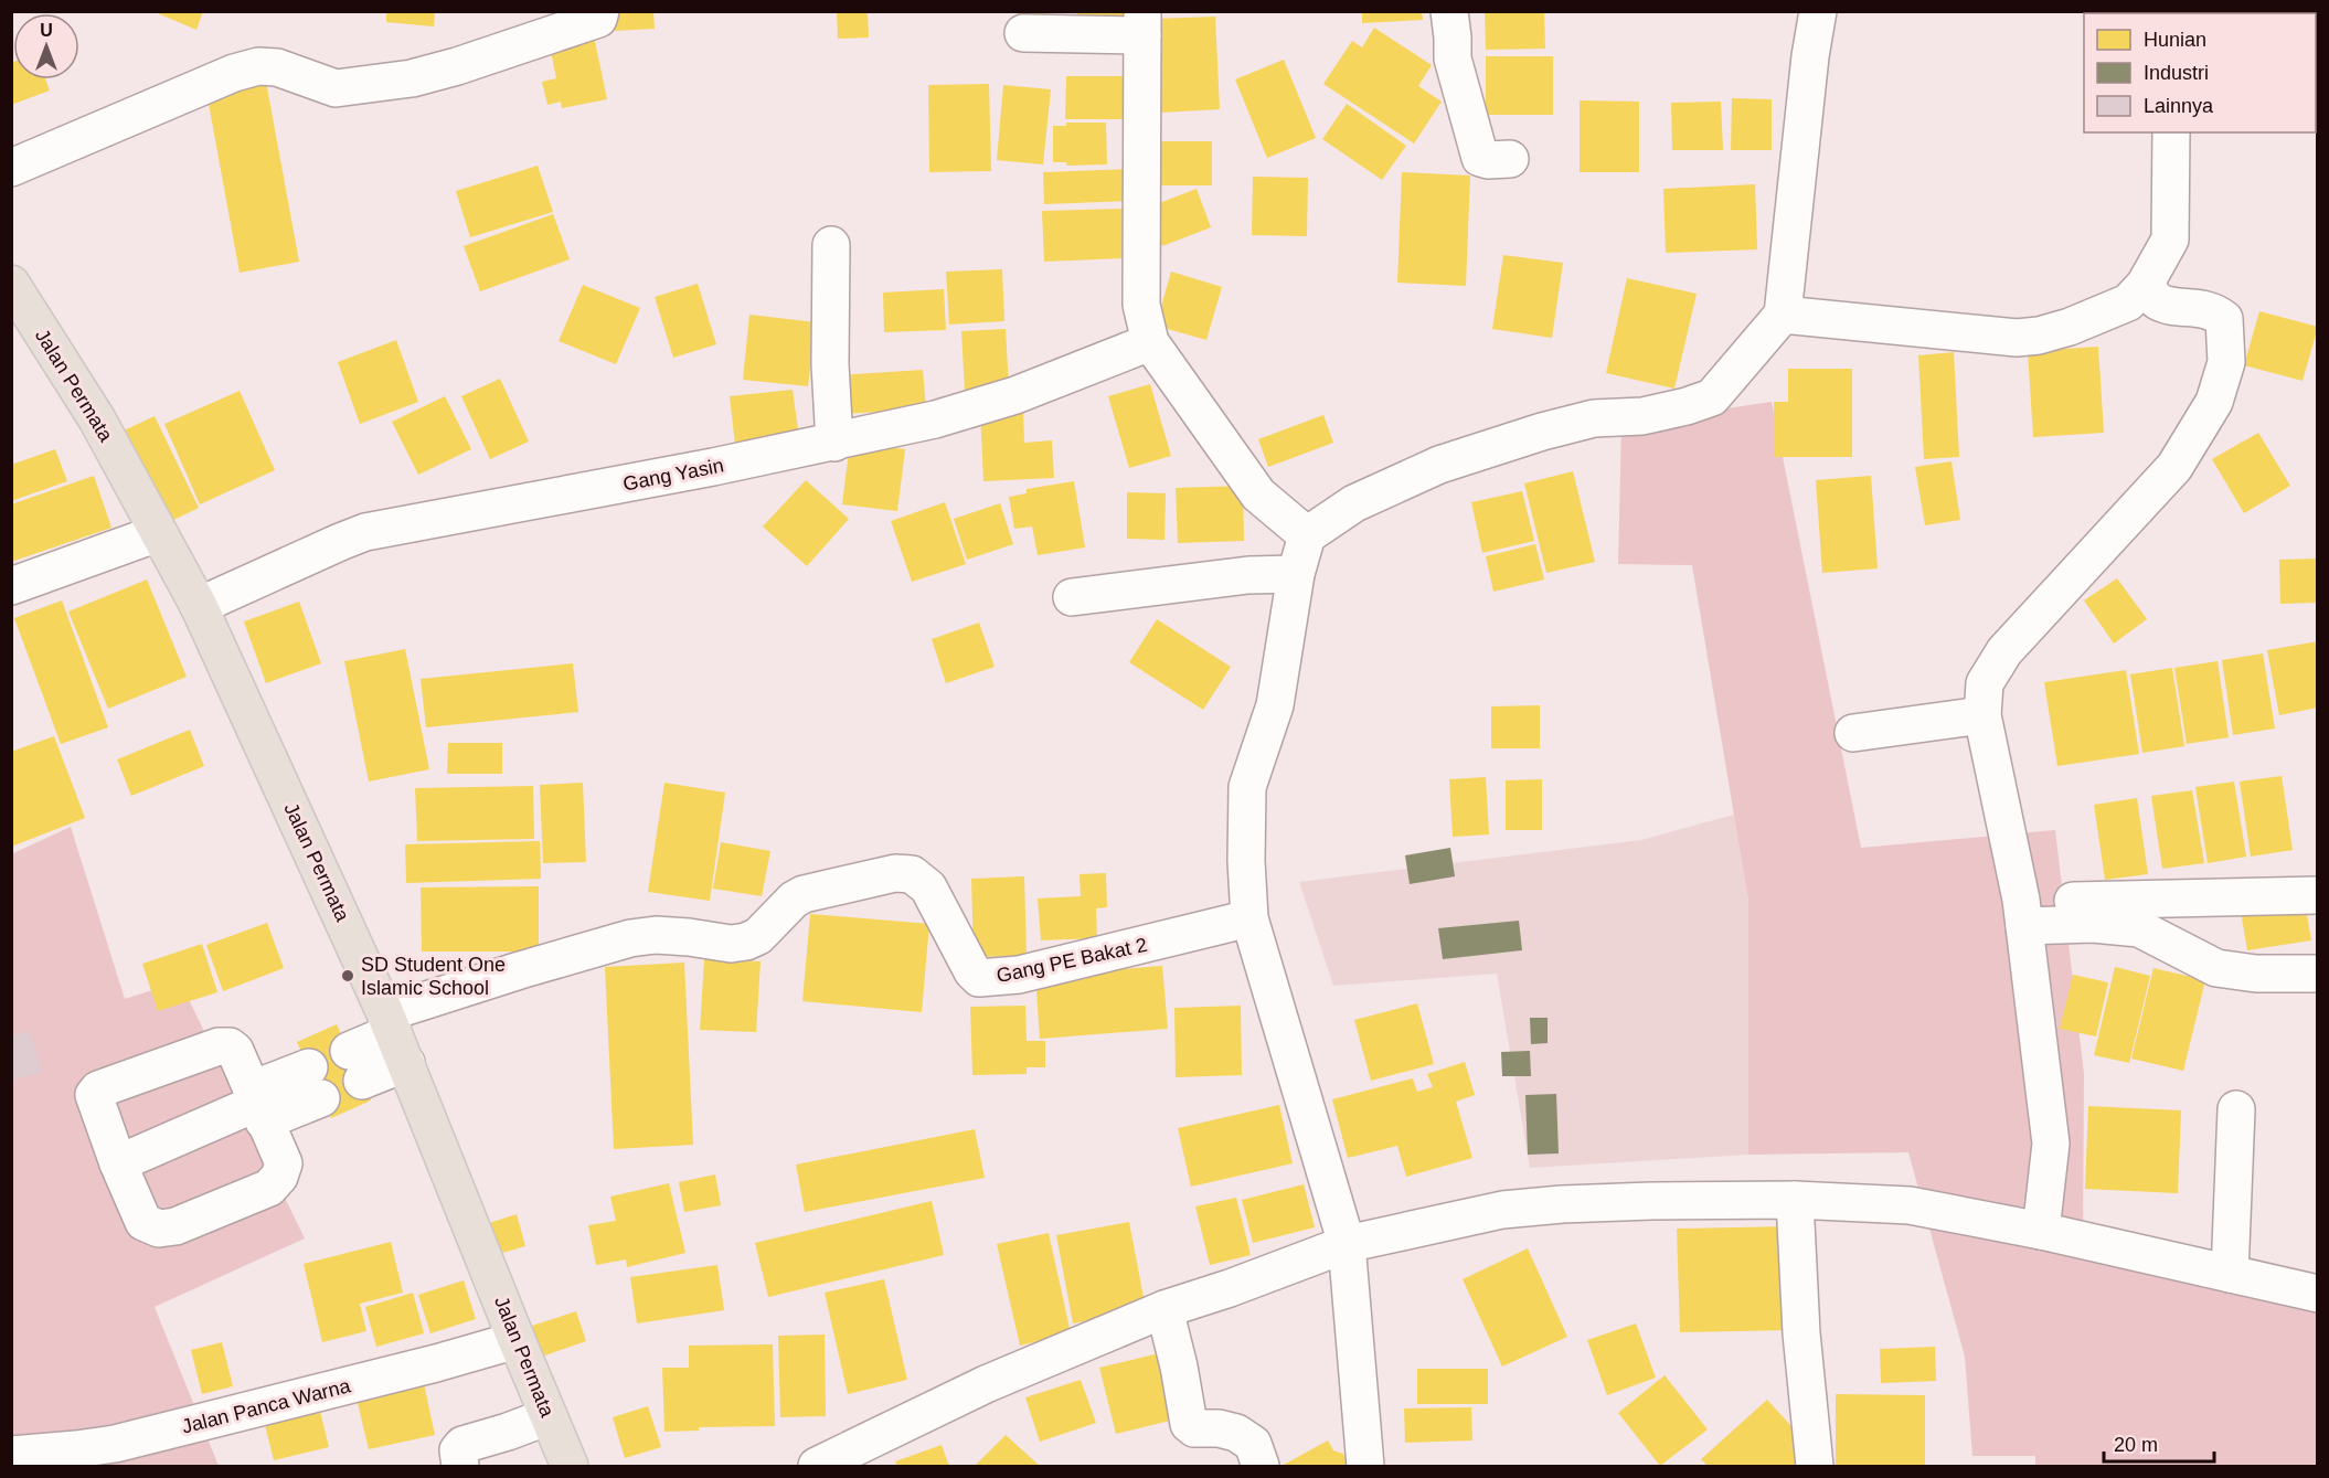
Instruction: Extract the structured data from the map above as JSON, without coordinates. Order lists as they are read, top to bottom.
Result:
{
  "streets": {
    "main road": ["Jalan Permata"],
    "street": ["Gang Yasin", "Gang PE Bakat 2", "Jalan Panca Warna"]
  },
  "crossings": [
    ["Jalan Permata", "Gang Yasin"],
    ["Jalan Permata", "Gang PE Bakat 2"],
    ["Jalan Permata", "Jalan Panca Warna"]
  ],
  "places": ["SD Student One Islamic School"],
  "legend": ["Hunian", "Industri", "Lainnya"],
  "scale_bar": "20 m",
  "north": "top"
}
